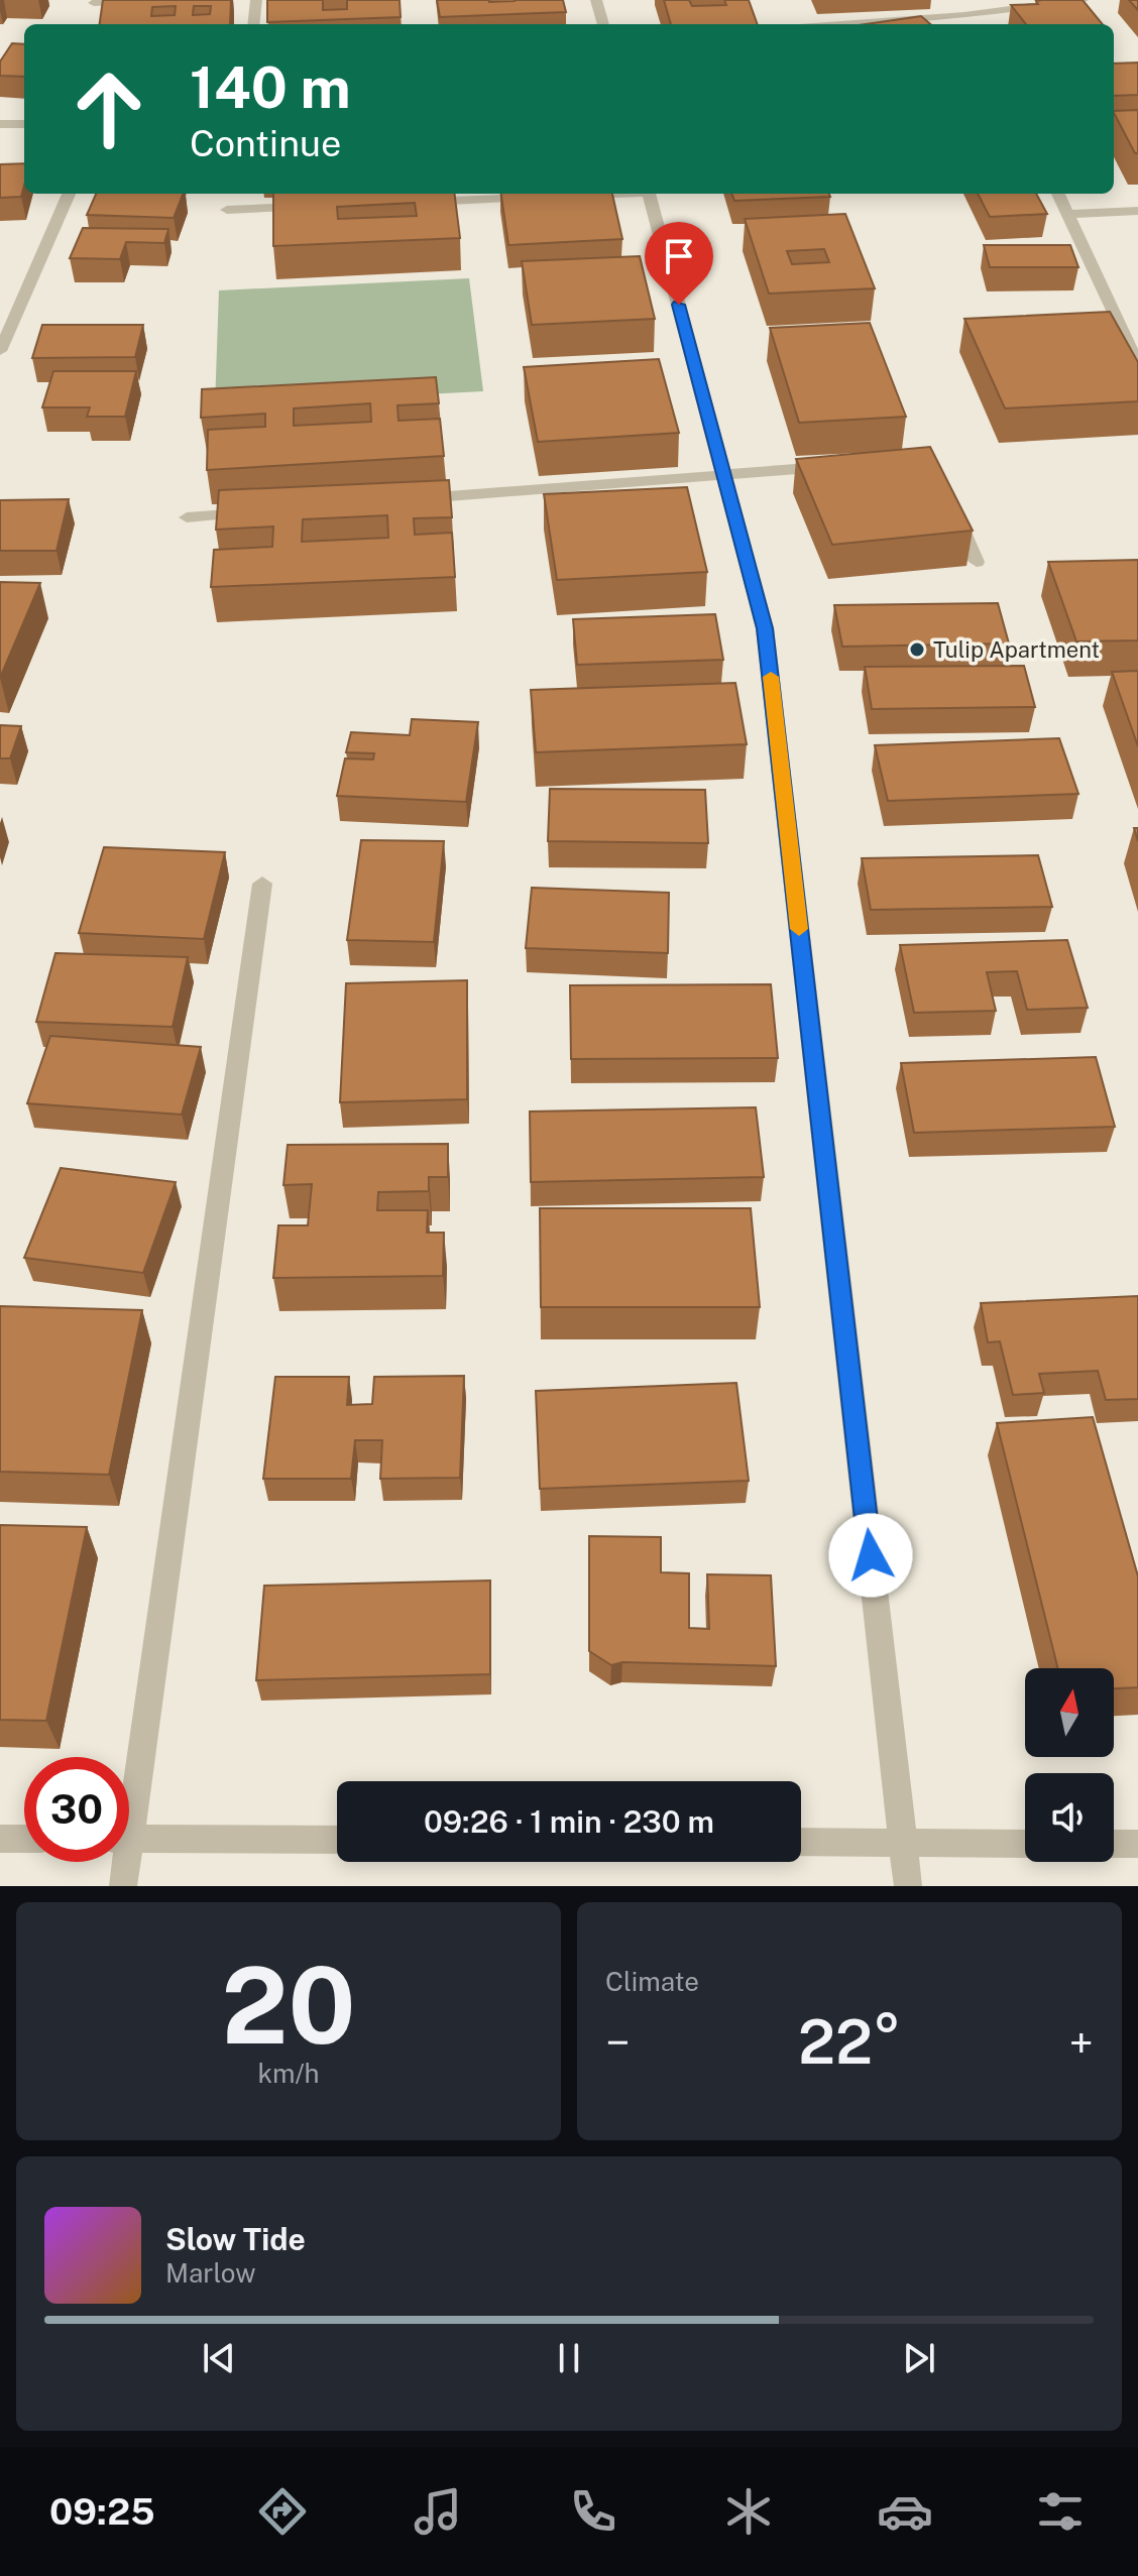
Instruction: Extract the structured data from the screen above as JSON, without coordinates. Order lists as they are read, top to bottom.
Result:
{
  "places": ["Tulip Apartment"],
  "north": "top",
  "page": {
    "turn": ["140 m", "Continue"],
    "limit": "30",
    "trip": "09:26 · 1 min · 230 m",
    "tile": [
      ["20", "km/h"],
      "Climate"
    ],
    "heat": ["−", "22°", "+"],
    "song": ["Slow Tide", "Marlow"],
    "tabs": "09:25"
  }
}
